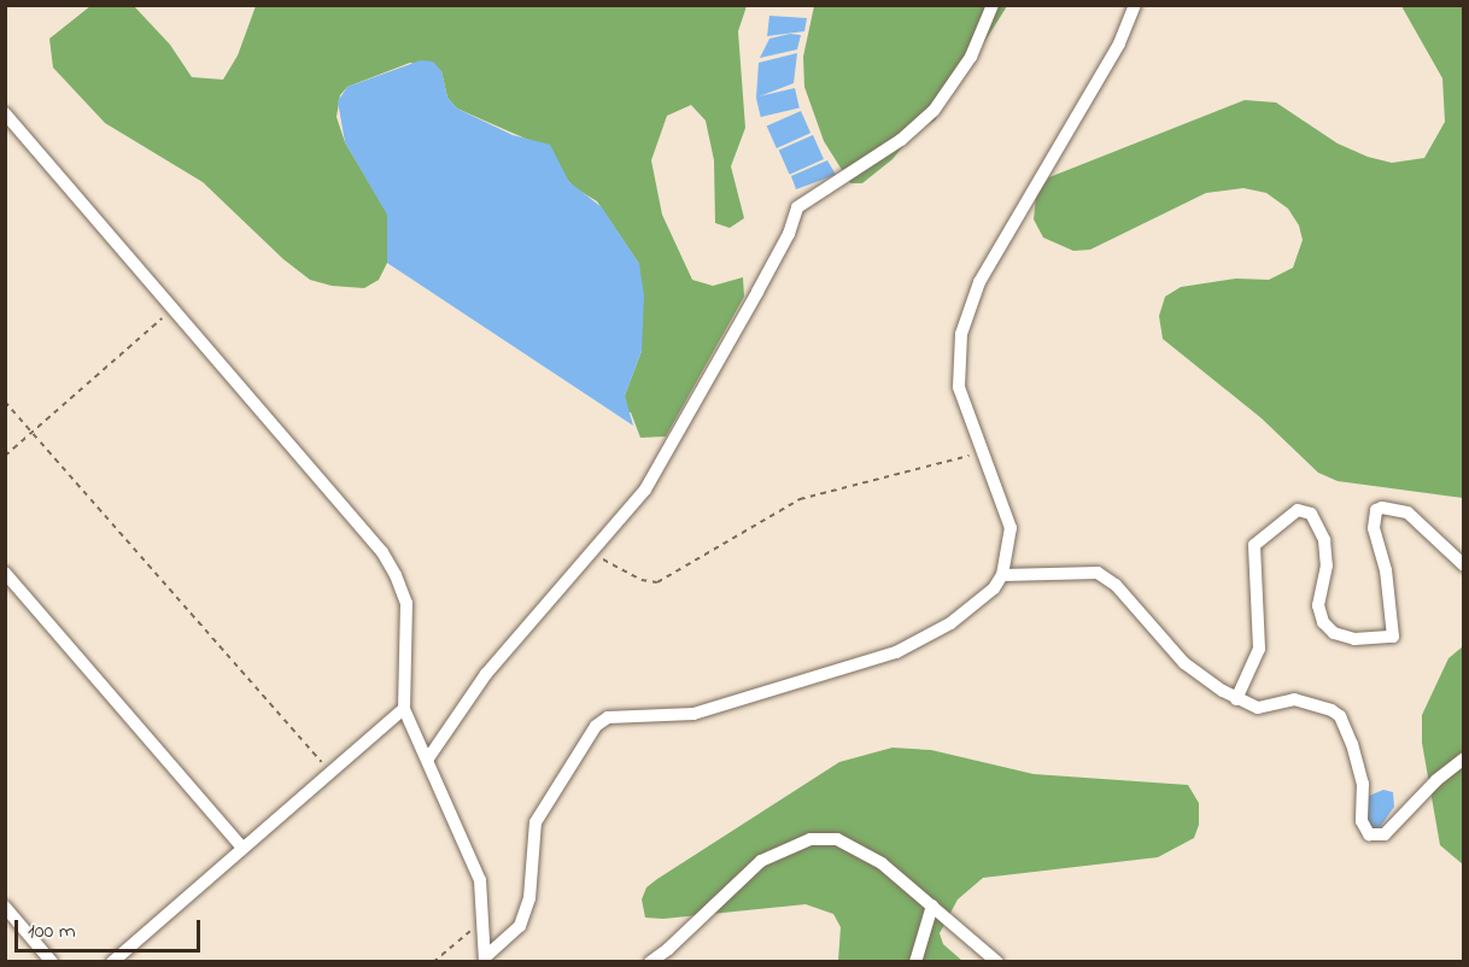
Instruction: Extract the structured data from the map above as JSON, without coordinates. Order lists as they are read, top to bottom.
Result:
{
  "scale_bar": "100 m"
}
